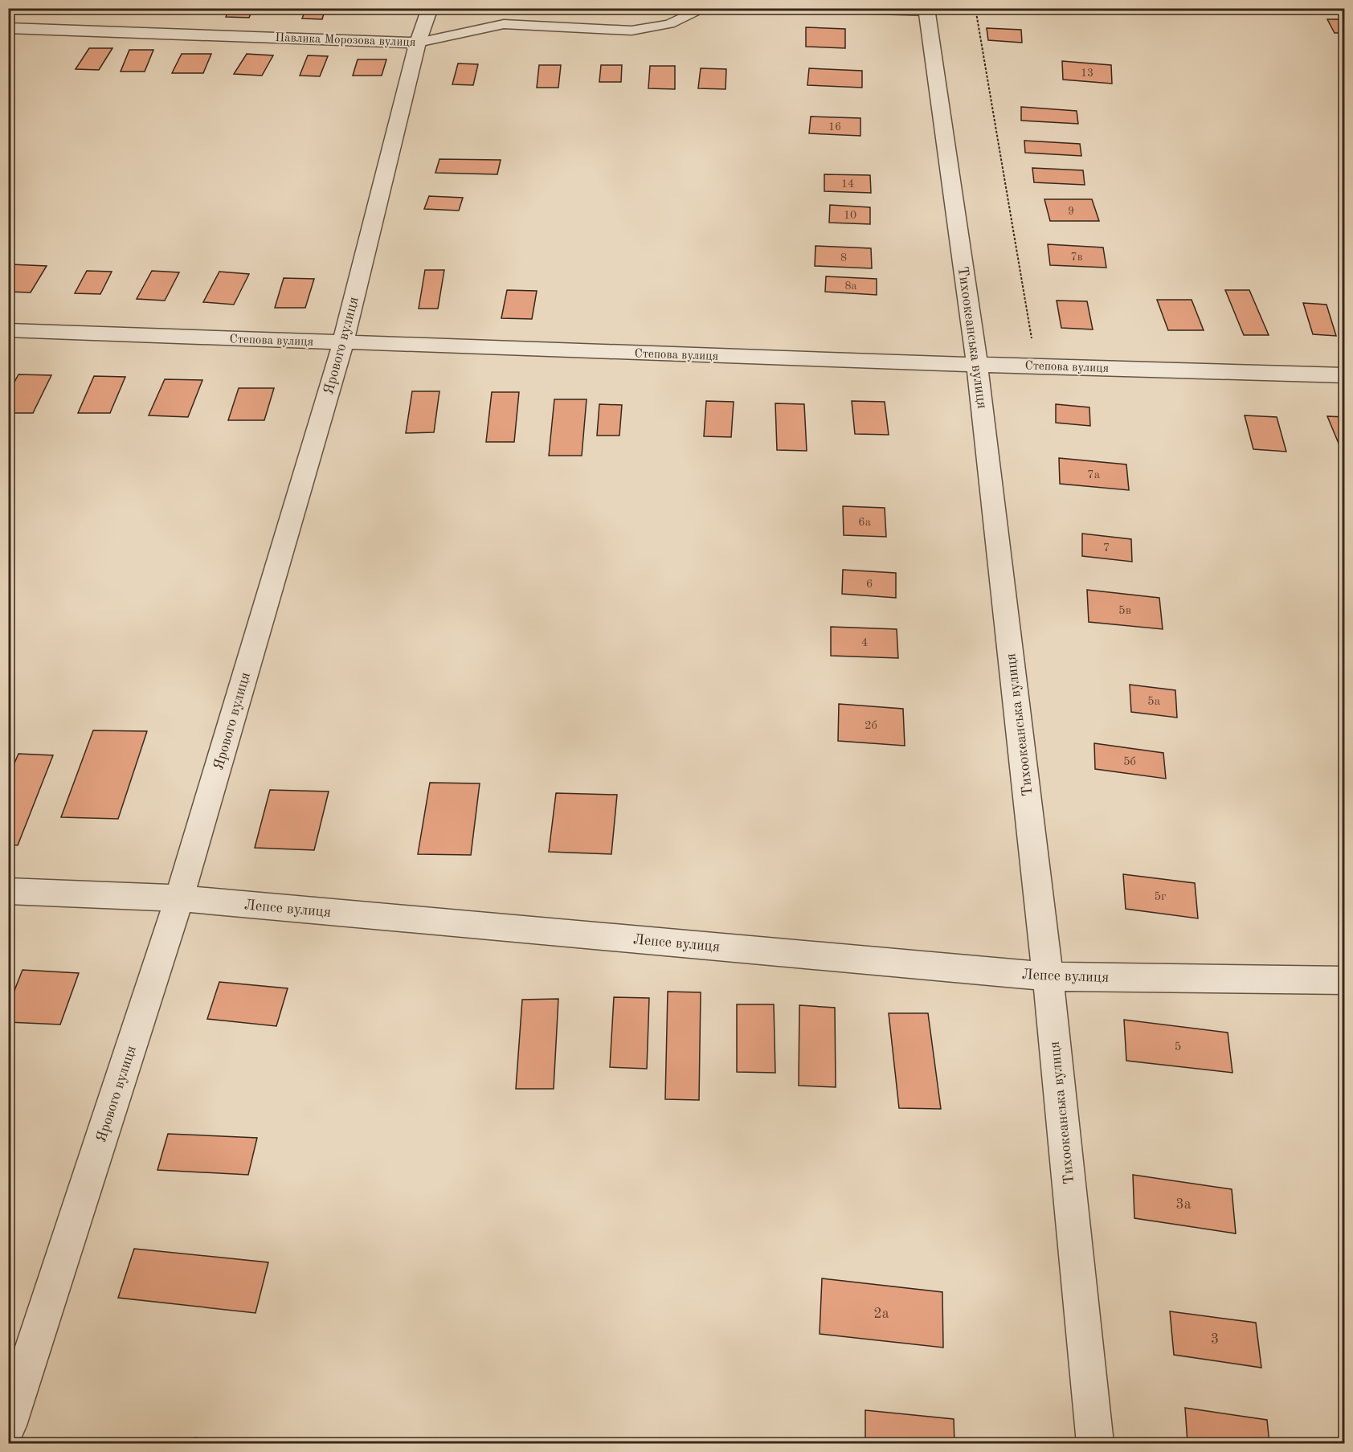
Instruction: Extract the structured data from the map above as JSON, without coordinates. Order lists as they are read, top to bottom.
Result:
{
  "streets": {
    "street": [
      "Павлика Морозова вулиця",
      "Тихоокеанська вулиця",
      "Степова вулиця",
      "Ярового вулиця",
      "Лепсе вулиця"
    ]
  },
  "crossings": [
    ["Павлика Морозова вулиця", "Ярового вулиця"],
    ["Тихоокеанська вулиця", "Степова вулиця"],
    ["Тихоокеанська вулиця", "Лепсе вулиця"],
    ["Степова вулиця", "Ярового вулиця"],
    ["Ярового вулиця", "Лепсе вулиця"]
  ],
  "house_numbers": [
    "13",
    "16",
    "14",
    "9",
    "10",
    "7в",
    "8",
    "8а",
    "7а",
    "6а",
    "7",
    "6",
    "5в",
    "4",
    "5а",
    "2б",
    "5б",
    "5г",
    "5",
    "3а",
    "2а",
    "3"
  ]
}
